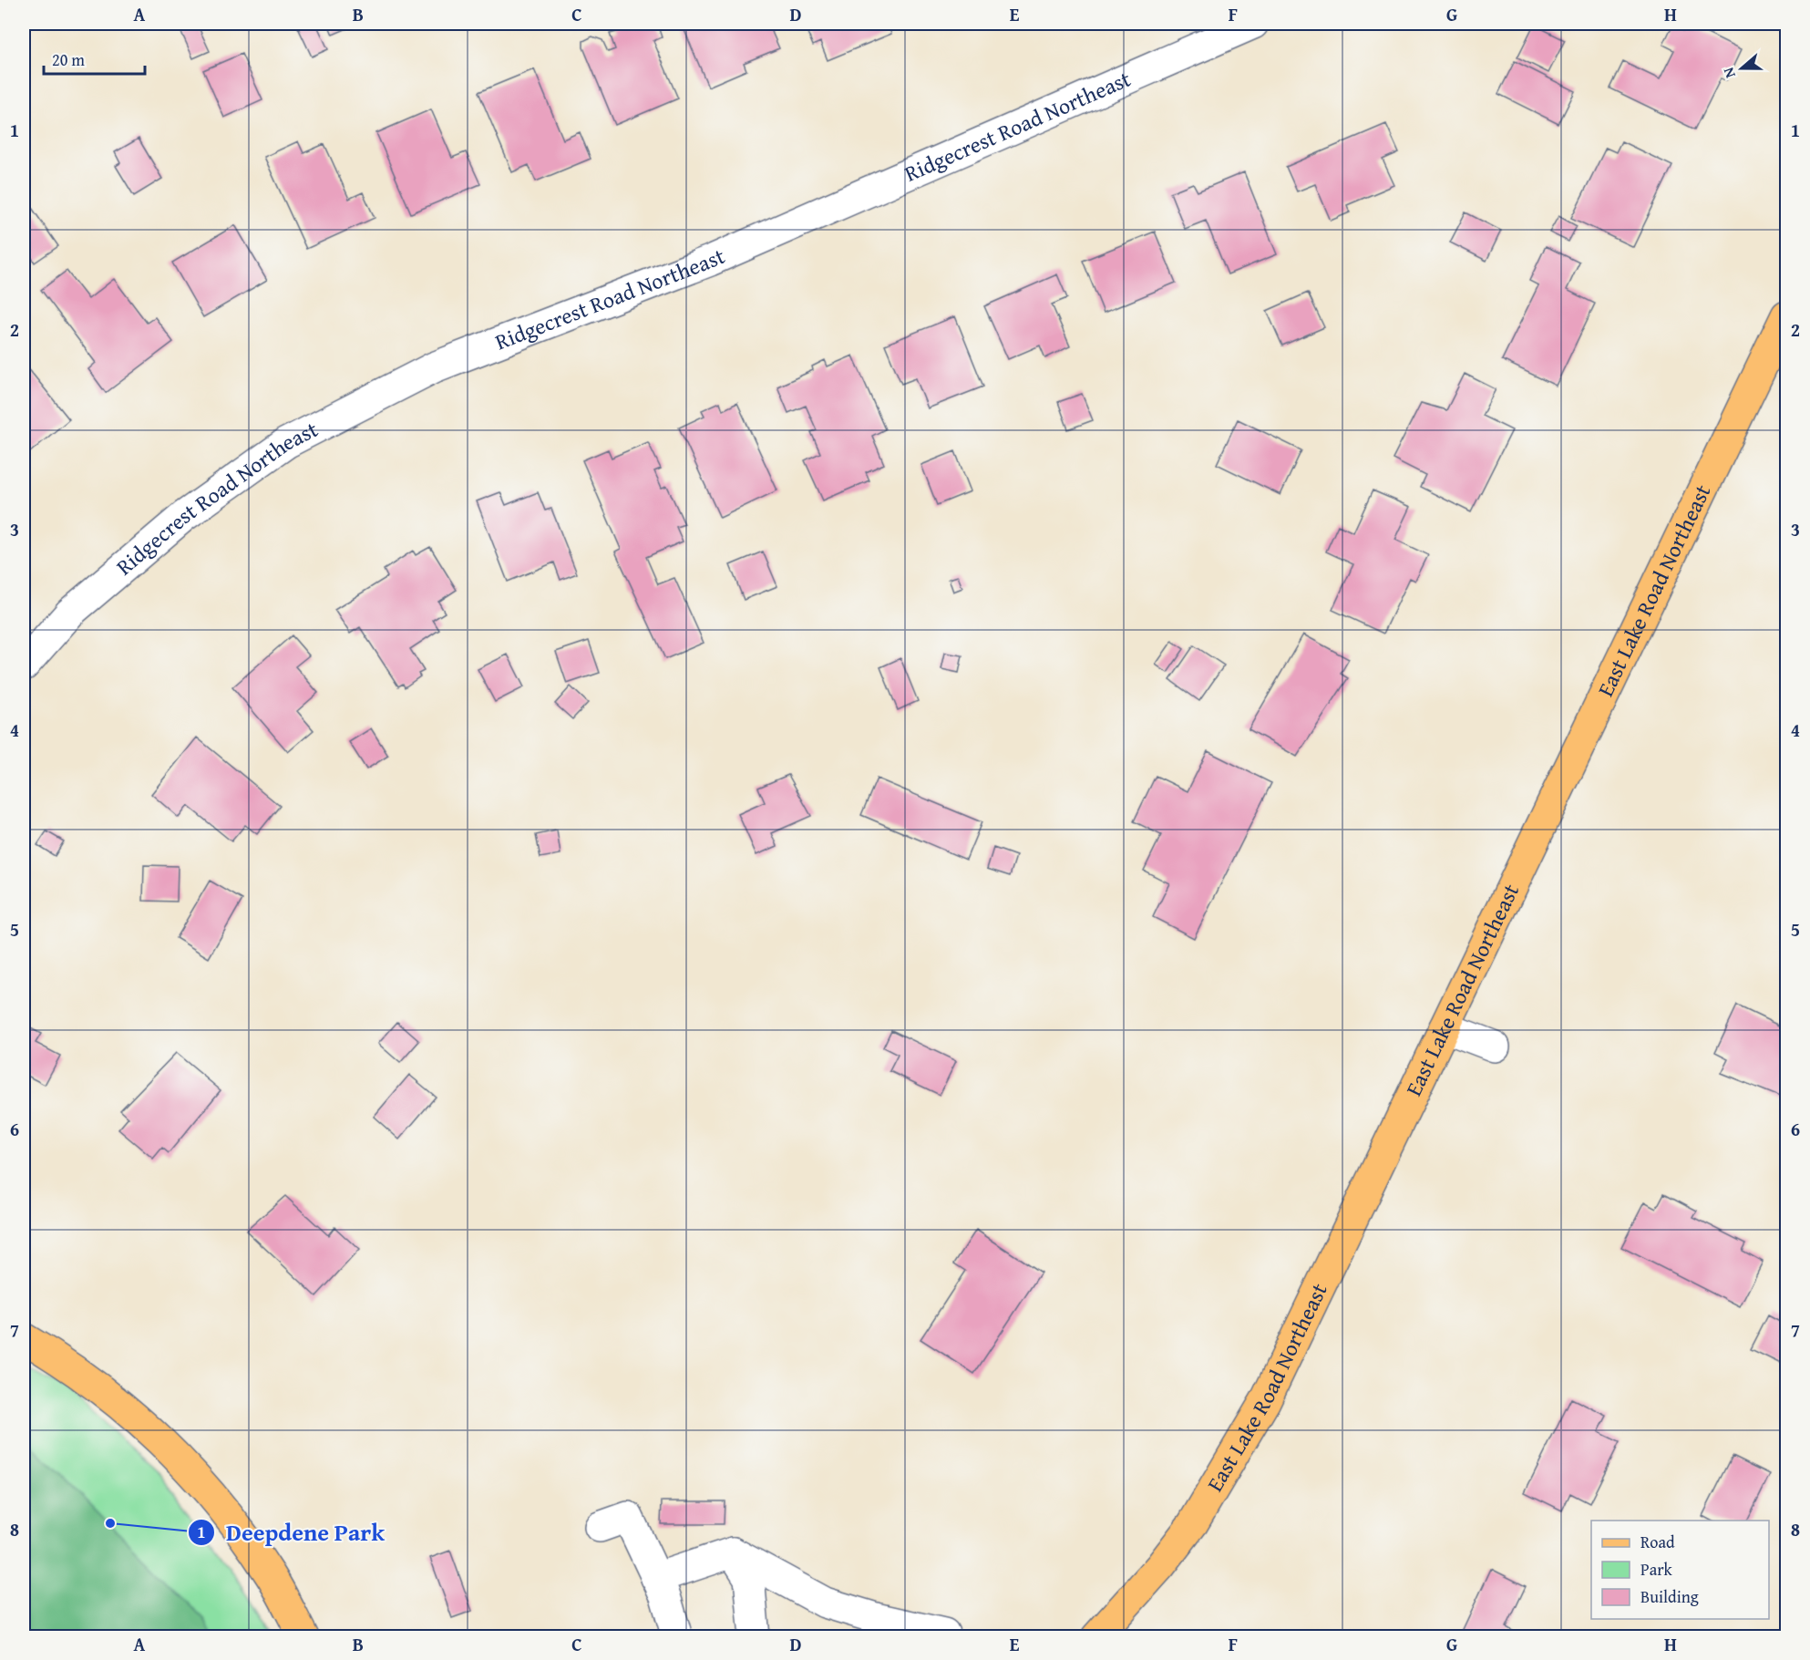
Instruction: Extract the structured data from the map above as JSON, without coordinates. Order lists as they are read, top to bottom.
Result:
{
  "streets": {
    "main road": ["East Lake Road Northeast"],
    "street": ["Ridgecrest Road Northeast"]
  },
  "places": ["Deepdene Park"],
  "legend": ["Road", "Park", "Building"],
  "scale_bar": "20 m",
  "north": "left",
  "grid": {
    "columns": [
      "A",
      "B",
      "C",
      "D",
      "E",
      "F",
      "G",
      "H"
    ],
    "rows": [
      "1",
      "2",
      "3",
      "4",
      "5",
      "6",
      "7",
      "8"
    ]
  }
}
